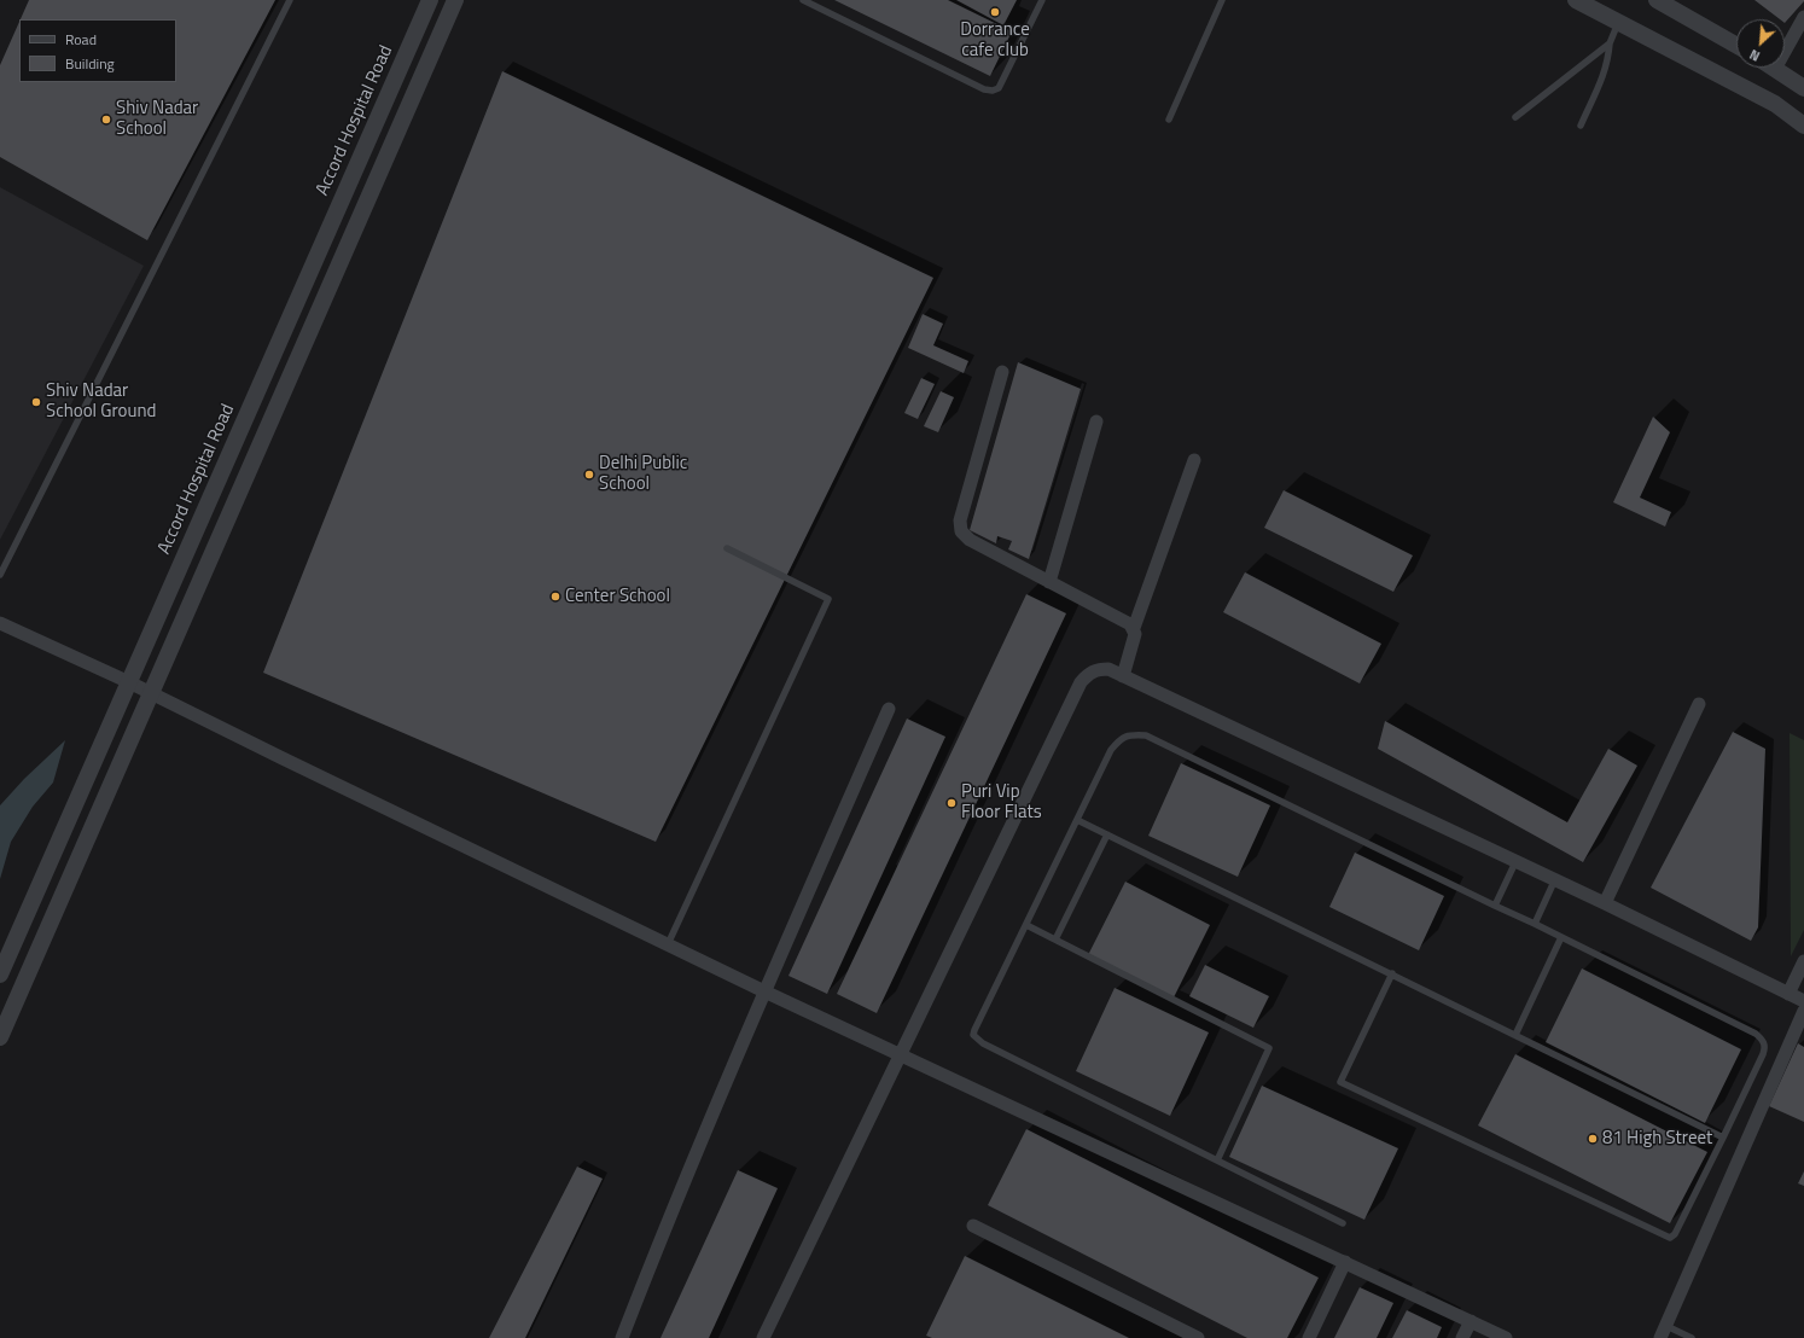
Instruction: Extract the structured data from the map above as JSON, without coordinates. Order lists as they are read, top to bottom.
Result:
{
  "streets": {
    "street": ["Accord Hospital Road"]
  },
  "places": [
    "Dorrance cafe club",
    "Shiv Nadar School",
    "Shiv Nadar School Ground",
    "Delhi Public School",
    "Center School",
    "Puri Vip Floor Flats",
    "81 High Street"
  ],
  "legend": ["Road", "Building"],
  "north": "bottom left"
}
